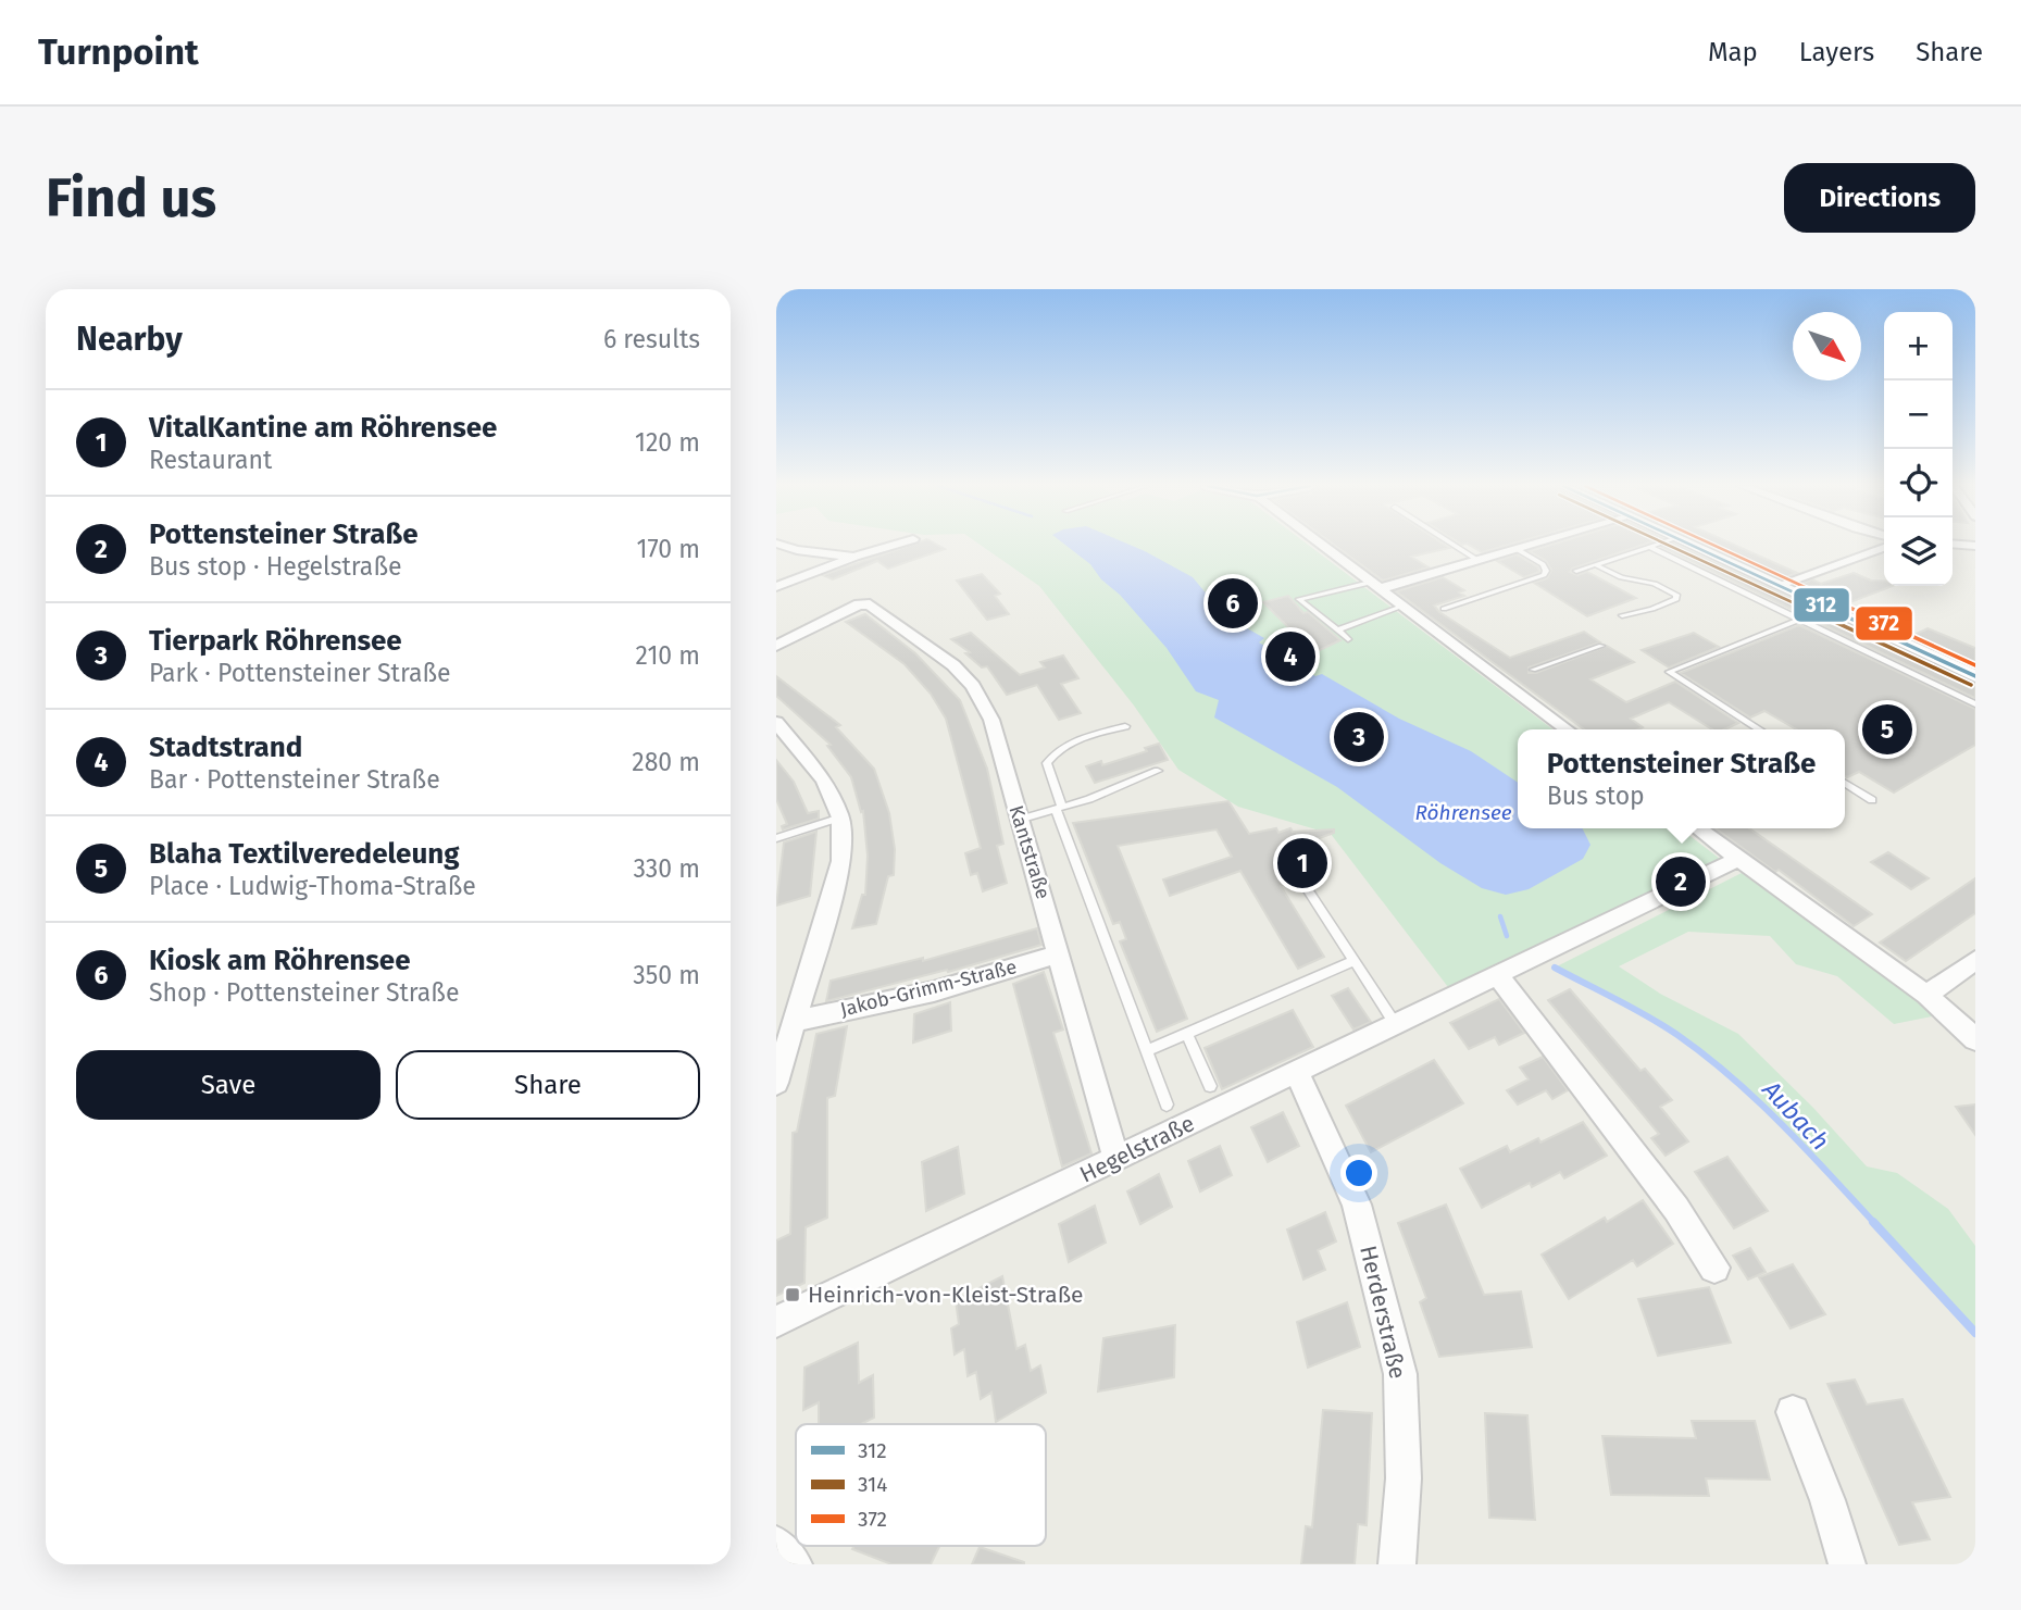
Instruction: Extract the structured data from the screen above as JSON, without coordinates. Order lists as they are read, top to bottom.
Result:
{
  "streets": {
    "street": [
      "Kantstraße",
      "Jakob-Grimm-Straße",
      "Hegelstraße",
      "Herderstraße"
    ]
  },
  "crossings": [
    ["Kantstraße", "Jakob-Grimm-Straße"],
    ["Kantstraße", "Hegelstraße"],
    ["Hegelstraße", "Herderstraße"]
  ],
  "water": ["Röhrensee", "Aubach"],
  "places": {
    "transit": ["Heinrich-von-Kleist-Straße"]
  },
  "lines": ["transit line 312", "transit line 314", "transit line 372"],
  "legend": ["312", "314", "372"],
  "north": "bottom right",
  "page": {
    "header": "Turnpoint",
    "nav": ["Map", "Layers", "Share"],
    "buttons": [
      "Directions",
      ["Save", "Share"]
    ],
    "title": "Find us",
    "heading": ["Nearby", "6 results"],
    "map_buttons": ["+", "−"],
    "list": [
      {
        "mark": "1",
        "name": "VitalKantine am Röhrensee",
        "note": "Restaurant",
        "value": "120 m"
      },
      {
        "mark": "2",
        "name": "Pottensteiner Straße",
        "note": "Bus stop · Hegelstraße",
        "value": "170 m"
      },
      {
        "mark": "3",
        "name": "Tierpark Röhrensee",
        "note": "Park · Pottensteiner Straße",
        "value": "210 m"
      },
      {
        "mark": "4",
        "name": "Stadtstrand",
        "note": "Bar · Pottensteiner Straße",
        "value": "280 m"
      },
      {
        "mark": "5",
        "name": "Blaha Textilveredeleung",
        "note": "Place · Ludwig-Thoma-Straße",
        "value": "330 m"
      },
      {
        "mark": "6",
        "name": "Kiosk am Röhrensee",
        "note": "Shop · Pottensteiner Straße",
        "value": "350 m"
      }
    ],
    "pins": [
      "6",
      "4",
      "5",
      "3",
      "1",
      "2"
    ],
    "popup": ["Pottensteiner Straße", "Bus stop"]
  }
}
